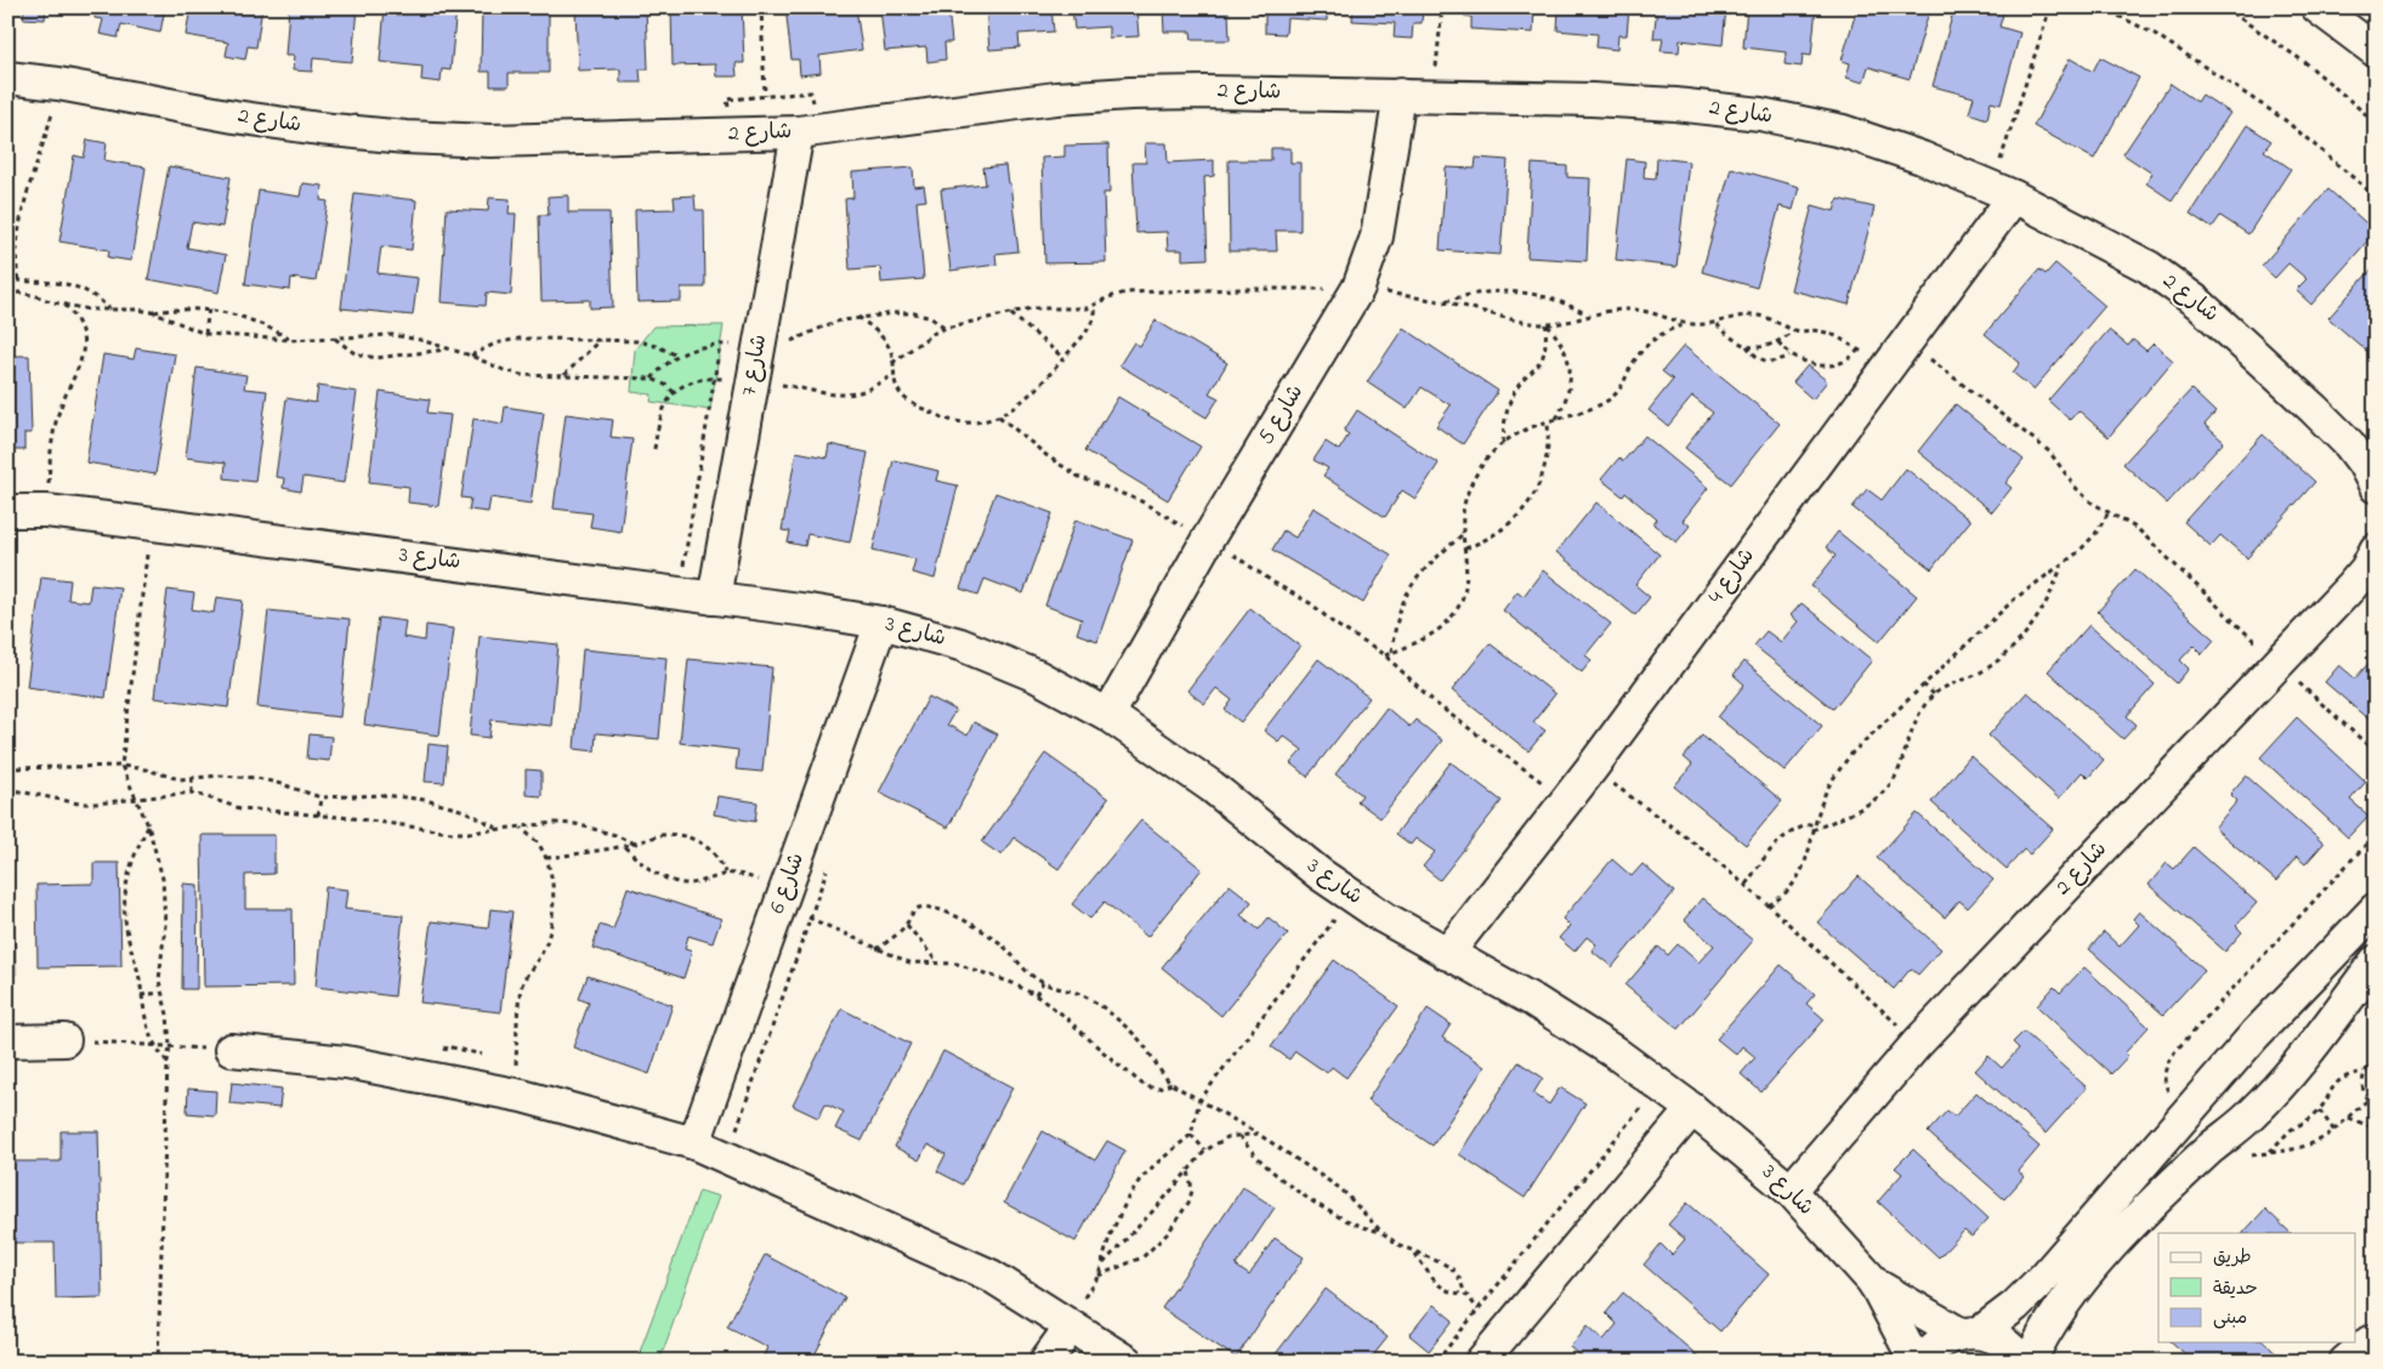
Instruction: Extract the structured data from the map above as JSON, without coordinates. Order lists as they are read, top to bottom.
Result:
{
  "streets": {
    "street": [
      "شارع 2",
      "شارع 7",
      "شارع 5",
      "شارع 3",
      "شارع 4",
      "شارع 6"
    ]
  },
  "crossings": [
    ["شارع 2", "شارع 7"],
    ["شارع 2", "شارع 5"],
    ["شارع 2", "شارع 3"],
    ["شارع 2", "شارع 4"],
    ["شارع 7", "شارع 3"],
    ["شارع 5", "شارع 3"],
    ["شارع 3", "شارع 4"],
    ["شارع 3", "شارع 6"]
  ],
  "legend": ["طريق", "حديقة", "مبنى"]
}
